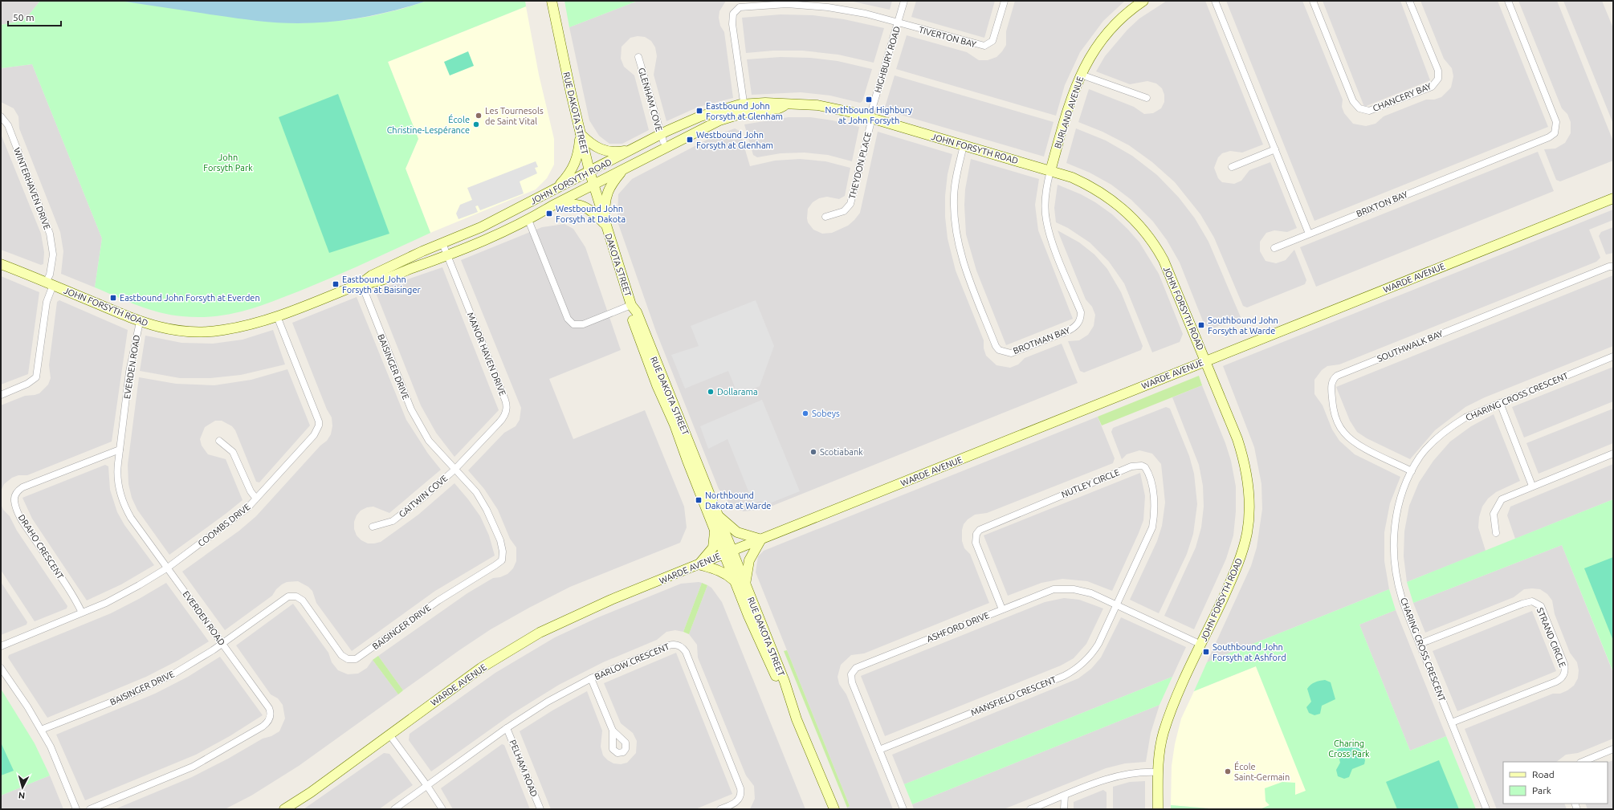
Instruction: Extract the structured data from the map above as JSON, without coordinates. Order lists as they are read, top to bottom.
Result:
{
  "streets": {
    "street": [
      "TIVERTON BAY",
      "HIGHBURY ROAD",
      "CHANCERY BAY",
      "GLENHAM COVE",
      "BURLAND AVENUE",
      "RUE DAKOTA STREET",
      "JOHN FORSYTH ROAD",
      "THEYDON PLACE",
      "WINTERHAVEN DRIVE",
      "BRIXTON BAY",
      "DAKOTA STREET",
      "WARDE AVENUE",
      "BROTMAN BAY",
      "SOUTHWALK BAY",
      "MANOR HAVEN DRIVE",
      "EVERDEN ROAD",
      "BAISINGER DRIVE",
      "CHARING CROSS CRESCENT",
      "NUTLEY CIRCLE",
      "GAITWIN COVE",
      "COOMBS DRIVE",
      "DRAHO CRESCENT",
      "ASHFORD DRIVE",
      "STRAND CIRCLE",
      "BARLOW CRESCENT",
      "MANSFIELD CRESCENT",
      "PELHAM ROAD"
    ]
  },
  "crossings": [
    ["TIVERTON BAY", "HIGHBURY ROAD"],
    ["TIVERTON BAY", "JOHN FORSYTH ROAD"],
    ["HIGHBURY ROAD", "JOHN FORSYTH ROAD"],
    ["HIGHBURY ROAD", "THEYDON PLACE"],
    ["GLENHAM COVE", "JOHN FORSYTH ROAD"],
    ["BURLAND AVENUE", "JOHN FORSYTH ROAD"],
    ["BURLAND AVENUE", "BROTMAN BAY"],
    ["RUE DAKOTA STREET", "JOHN FORSYTH ROAD"],
    ["RUE DAKOTA STREET", "DAKOTA STREET"],
    ["RUE DAKOTA STREET", "WARDE AVENUE"],
    ["JOHN FORSYTH ROAD", "THEYDON PLACE"],
    ["JOHN FORSYTH ROAD", "WINTERHAVEN DRIVE"],
    ["JOHN FORSYTH ROAD", "WARDE AVENUE"],
    ["JOHN FORSYTH ROAD", "BROTMAN BAY"],
    ["JOHN FORSYTH ROAD", "MANOR HAVEN DRIVE"],
    ["JOHN FORSYTH ROAD", "EVERDEN ROAD"],
    ["JOHN FORSYTH ROAD", "BAISINGER DRIVE"],
    ["JOHN FORSYTH ROAD", "COOMBS DRIVE"],
    ["JOHN FORSYTH ROAD", "ASHFORD DRIVE"],
    ["SOUTHWALK BAY", "CHARING CROSS CRESCENT"],
    ["MANOR HAVEN DRIVE", "BAISINGER DRIVE"],
    ["MANOR HAVEN DRIVE", "GAITWIN COVE"],
    ["EVERDEN ROAD", "BAISINGER DRIVE"],
    ["EVERDEN ROAD", "COOMBS DRIVE"],
    ["EVERDEN ROAD", "DRAHO CRESCENT"],
    ["BAISINGER DRIVE", "GAITWIN COVE"],
    ["CHARING CROSS CRESCENT", "STRAND CIRCLE"],
    ["NUTLEY CIRCLE", "ASHFORD DRIVE"],
    ["NUTLEY CIRCLE", "MANSFIELD CRESCENT"],
    ["COOMBS DRIVE", "DRAHO CRESCENT"],
    ["ASHFORD DRIVE", "MANSFIELD CRESCENT"],
    ["BARLOW CRESCENT", "PELHAM ROAD"]
  ],
  "parks": ["John Forsyth Park", "Charing Cross Park"],
  "places": {
    "transit": [
      "Northbound Highbury at John Forsyth",
      "Eastbound John Forsyth at Glenham",
      "Westbound John Forsyth at Glenham",
      "Westbound John Forsyth at Dakota",
      "Eastbound John Forsyth at Baisinger",
      "Eastbound John Forsyth at Everden",
      "Southbound John Forsyth at Warde",
      "Northbound Dakota at Warde",
      "Southbound John Forsyth at Ashford"
    ],
    "other": [
      "Les Tournesols de Saint Vital",
      "École Christine-Lespérance",
      "Dollarama",
      "Sobeys",
      "Scotiabank",
      "École Saint-Germain"
    ]
  },
  "legend": ["Road", "Park"],
  "scale_bar": "50 m",
  "north": "bottom"
}
